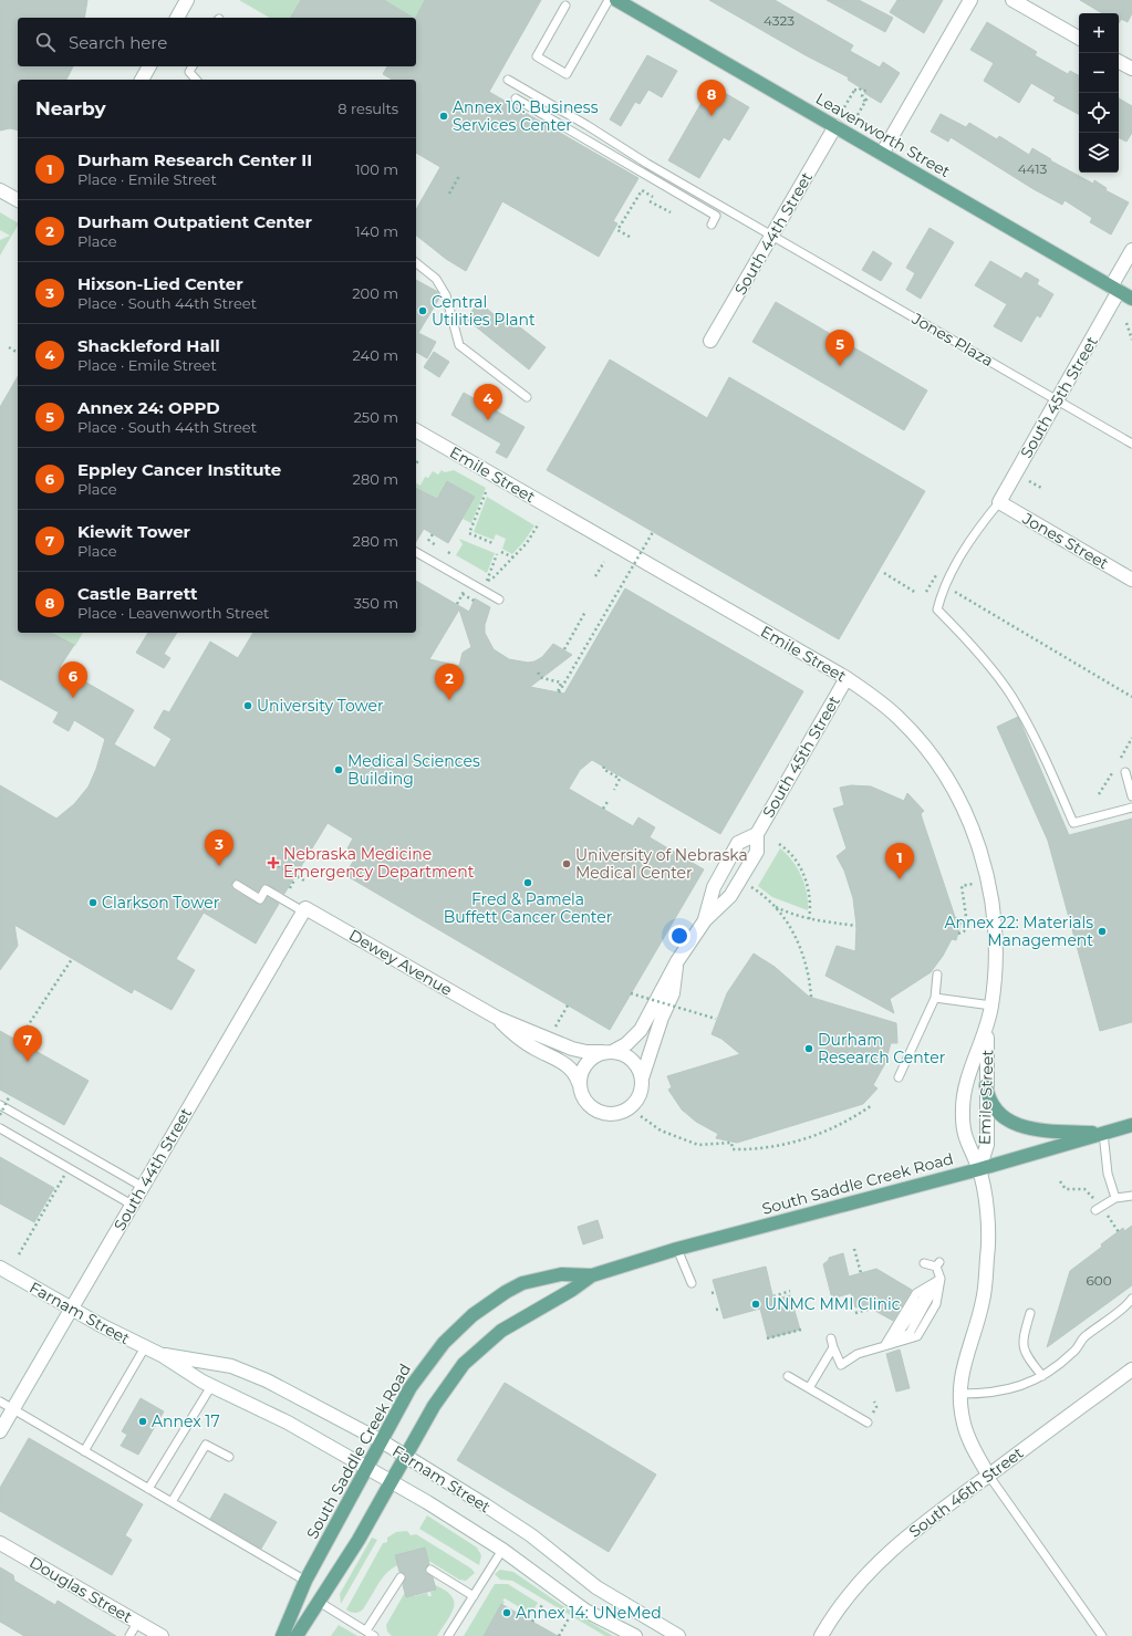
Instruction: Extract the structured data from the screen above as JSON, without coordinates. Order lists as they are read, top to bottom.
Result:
{
  "streets": {
    "main road": ["Leavenworth Street", "South Saddle Creek Road"],
    "street": [
      "South 44th Street",
      "South 45th Street",
      "Emile Street",
      "Jones Street",
      "Dewey Avenue",
      "Farnam Street",
      "South 46th Street",
      "Douglas Street"
    ],
    "lane": ["Jones Plaza"]
  },
  "crossings": [
    ["Leavenworth Street", "South 44th Street"],
    ["Leavenworth Street", "South 45th Street"],
    ["South 44th Street", "Jones Plaza"],
    ["South 44th Street", "Dewey Avenue"],
    ["South 44th Street", "Farnam Street"],
    ["Jones Plaza", "South 45th Street"],
    ["South 45th Street", "Emile Street"],
    ["South 45th Street", "Jones Street"],
    ["South 45th Street", "Dewey Avenue"],
    ["Emile Street", "South Saddle Creek Road"],
    ["Emile Street", "South 46th Street"],
    ["South Saddle Creek Road", "Farnam Street"]
  ],
  "places": {
    "other": [
      "Annex 10: Business Services Center",
      "Central Utilities Plant",
      "University Tower",
      "Medical Sciences Building",
      "University of Nebraska Medical Center",
      "Fred & Pamela Buffett Cancer Center",
      "Clarkson Tower",
      "Annex 22: Materials Management",
      "Durham Research Center",
      "UNMC MMI Clinic",
      "Annex 17",
      "Annex 14: UNeMed"
    ],
    "health": ["Nebraska Medicine Emergency Department"]
  },
  "house_numbers": ["4323", "4413", "600"],
  "page": {
    "map_buttons": ["+", "−"],
    "search": "Search here",
    "pins": [
      "8",
      "5",
      "4",
      "6",
      "2",
      "3",
      "1",
      "7"
    ],
    "heading": ["Nearby", "8 results"],
    "list": [
      {
        "mark": "1",
        "name": "Durham Research Center II",
        "note": "Place · Emile Street",
        "value": "100 m"
      },
      {
        "mark": "2",
        "name": "Durham Outpatient Center",
        "note": "Place",
        "value": "140 m"
      },
      {
        "mark": "3",
        "name": "Hixson-Lied Center",
        "note": "Place · South 44th Street",
        "value": "200 m"
      },
      {
        "mark": "4",
        "name": "Shackleford Hall",
        "note": "Place · Emile Street",
        "value": "240 m"
      },
      {
        "mark": "5",
        "name": "Annex 24: OPPD",
        "note": "Place · South 44th Street",
        "value": "250 m"
      },
      {
        "mark": "6",
        "name": "Eppley Cancer Institute",
        "note": "Place",
        "value": "280 m"
      },
      {
        "mark": "7",
        "name": "Kiewit Tower",
        "note": "Place",
        "value": "280 m"
      },
      {
        "mark": "8",
        "name": "Castle Barrett",
        "note": "Place · Leavenworth Street",
        "value": "350 m"
      }
    ]
  }
}
